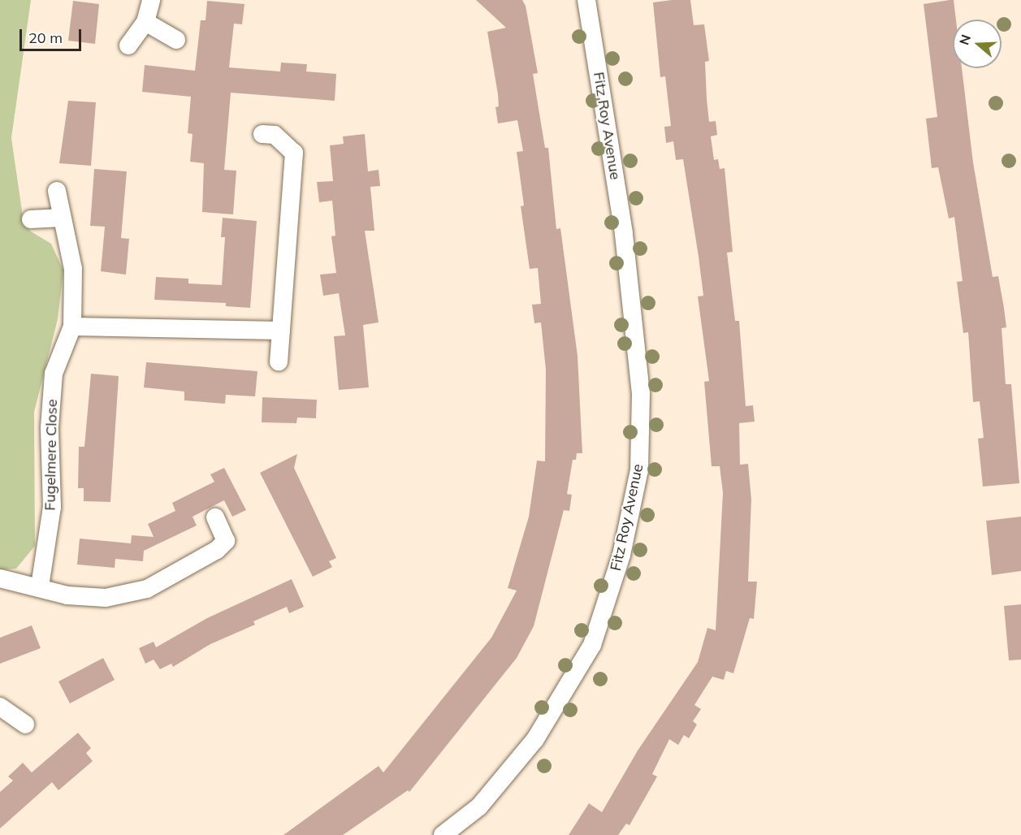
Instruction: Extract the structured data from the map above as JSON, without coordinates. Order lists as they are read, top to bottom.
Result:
{
  "streets": {
    "street": ["Fitz Roy Avenue", "Fugelmere Close"]
  },
  "scale_bar": "20 m",
  "north": "left"
}
